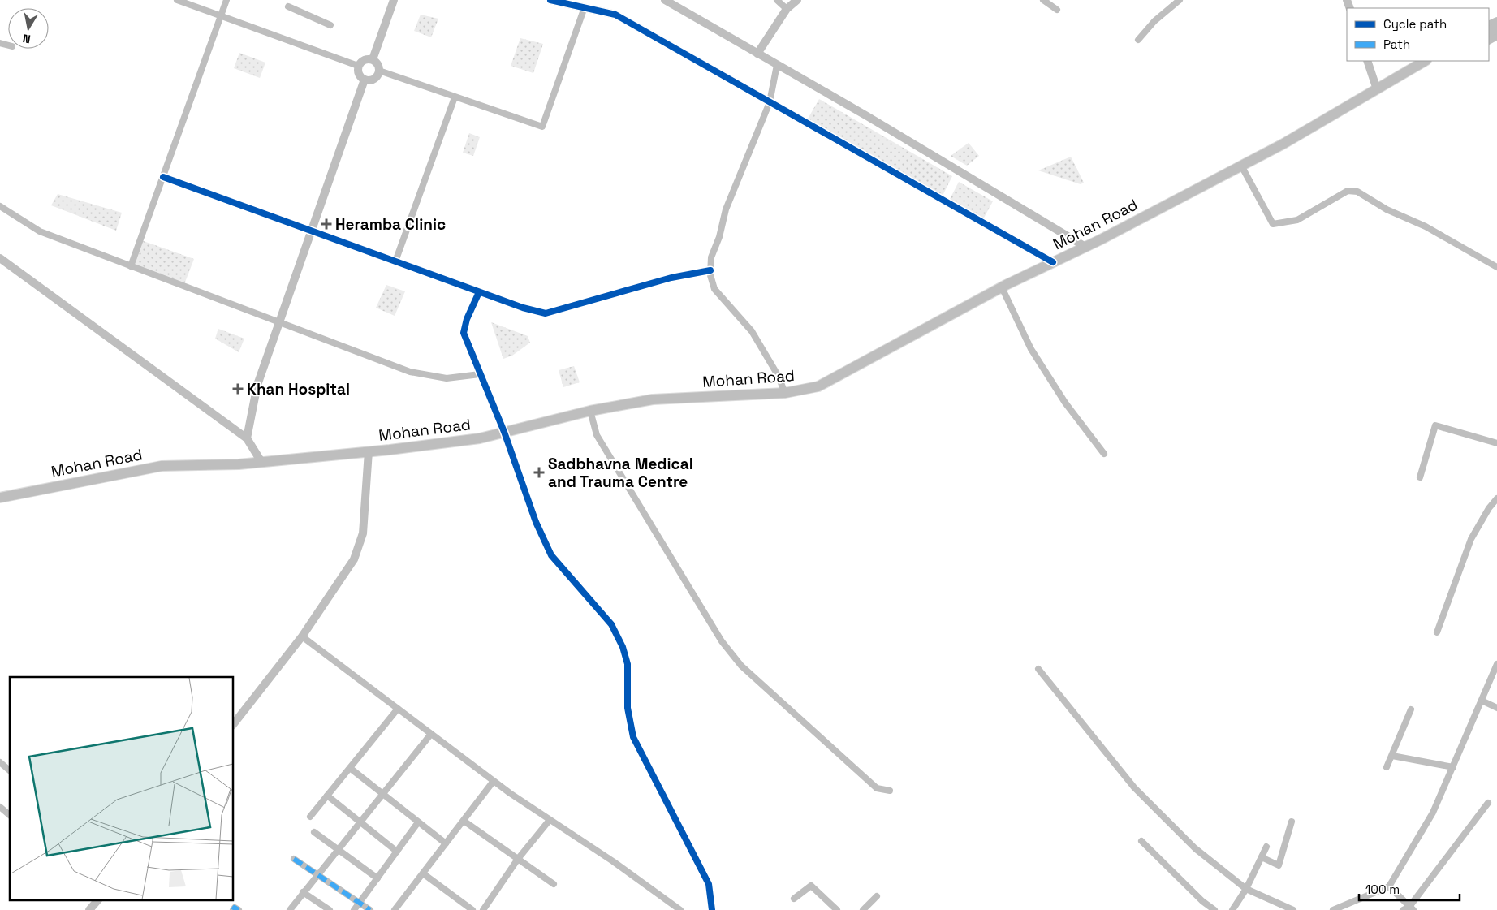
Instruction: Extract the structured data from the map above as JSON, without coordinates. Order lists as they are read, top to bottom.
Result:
{
  "streets": {
    "main road": ["Mohan Road"]
  },
  "places": {
    "health": ["Heramba Clinic", "Khan Hospital", "Sadbhavna Medical and Trauma Centre"]
  },
  "legend": ["Cycle path", "Path"],
  "scale_bar": "100 m",
  "north": "bottom"
}
